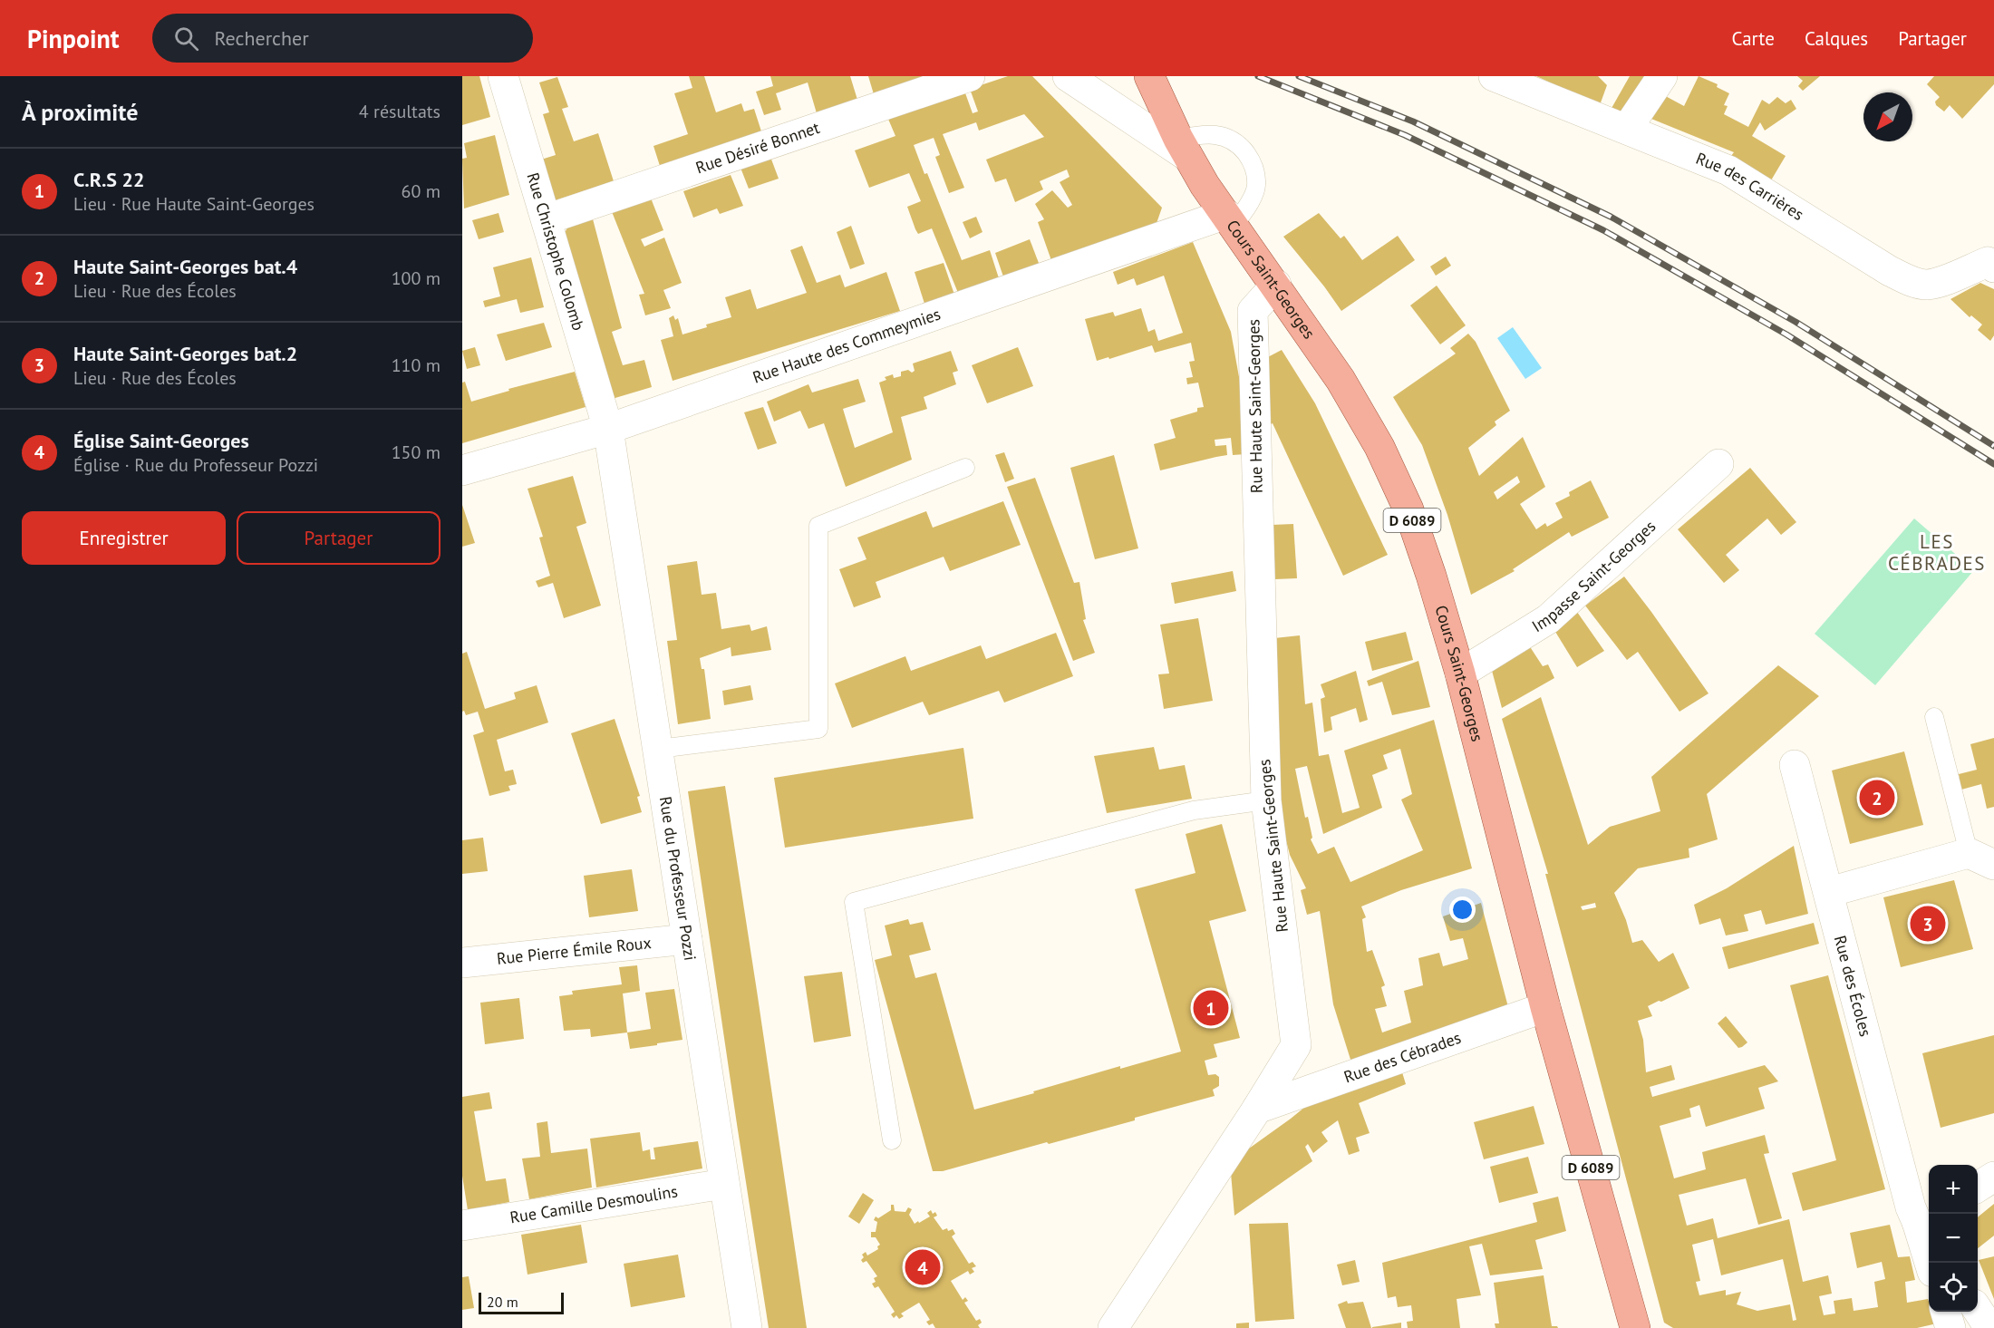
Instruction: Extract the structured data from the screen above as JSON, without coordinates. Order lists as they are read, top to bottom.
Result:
{
  "streets": {
    "main road": ["Cours Saint-Georges", "D 6089"],
    "street": [
      "Rue Désiré Bonnet",
      "Rue des Carrières",
      "Rue Christophe Colomb",
      "Rue Haute des Commeymies",
      "Rue Haute Saint-Georges",
      "Impasse Saint-Georges",
      "Rue du Professeur Pozzi",
      "Rue Pierre Émile Roux",
      "Rue des Écoles",
      "Rue des Cébrades",
      "Rue Camille Desmoulins"
    ]
  },
  "crossings": [
    ["Rue Désiré Bonnet", "Rue Christophe Colomb"],
    ["Rue Christophe Colomb", "Rue Haute des Commeymies"],
    ["Rue Christophe Colomb", "Rue du Professeur Pozzi"],
    ["Cours Saint-Georges", "Rue Haute des Commeymies"],
    ["Cours Saint-Georges", "Rue Haute Saint-Georges"],
    ["Cours Saint-Georges", "Impasse Saint-Georges"],
    ["Cours Saint-Georges", "Rue des Cébrades"],
    ["Rue Haute des Commeymies", "Rue du Professeur Pozzi"],
    ["Rue Haute Saint-Georges", "Rue des Cébrades"],
    ["Rue du Professeur Pozzi", "Rue Pierre Émile Roux"],
    ["Rue du Professeur Pozzi", "Rue Camille Desmoulins"]
  ],
  "districts": ["LES CÉBRADES"],
  "scale_bar": "20 m",
  "north": "bottom left",
  "page": {
    "header": "Pinpoint",
    "search": "Rechercher",
    "nav": ["Carte", "Calques", "Partager"],
    "heading": ["À proximité", "4 résultats"],
    "list": [
      {
        "mark": "1",
        "name": "C.R.S 22",
        "note": "Lieu · Rue Haute Saint-Georges",
        "value": "60 m"
      },
      {
        "mark": "2",
        "name": "Haute Saint-Georges bat.4",
        "note": "Lieu · Rue des Écoles",
        "value": "100 m"
      },
      {
        "mark": "3",
        "name": "Haute Saint-Georges bat.2",
        "note": "Lieu · Rue des Écoles",
        "value": "110 m"
      },
      {
        "mark": "4",
        "name": "Église Saint-Georges",
        "note": "Église · Rue du Professeur Pozzi",
        "value": "150 m"
      }
    ],
    "buttons": ["Enregistrer", "Partager"],
    "pins": [
      "2",
      "3",
      "1",
      "4"
    ],
    "map_buttons": ["+", "−"],
    "scale": "20 m"
  }
}
